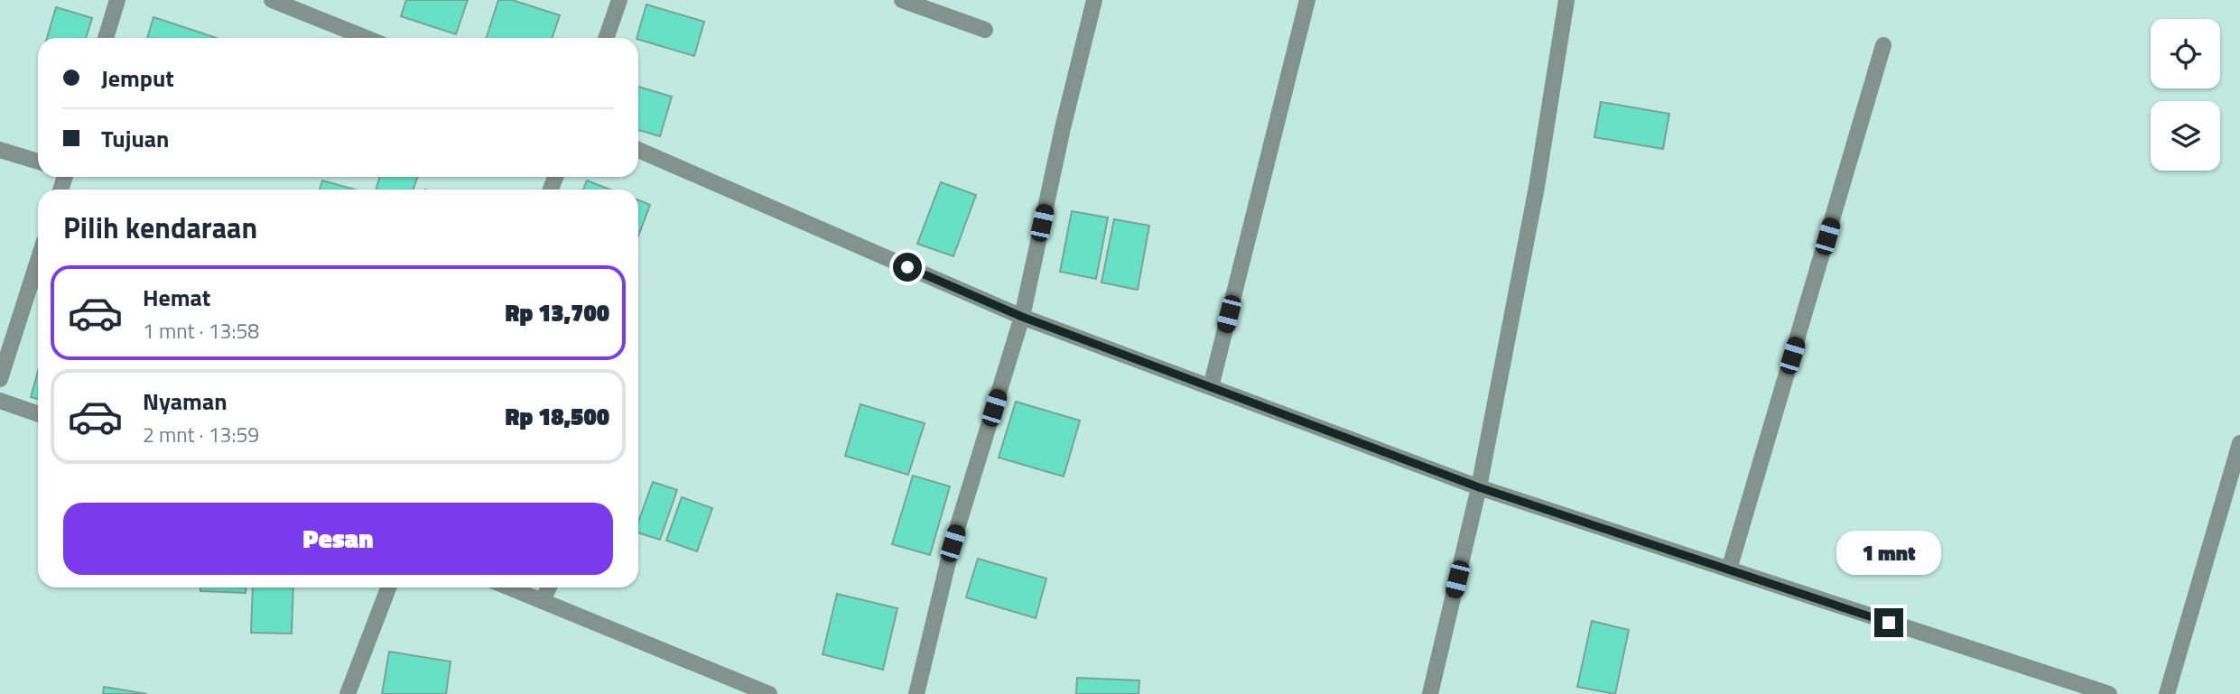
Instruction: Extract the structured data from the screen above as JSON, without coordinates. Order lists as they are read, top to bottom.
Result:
{
  "page": {
    "banner": ["Jemput", "Tujuan"],
    "heading": "Pilih kendaraan",
    "list": [
      {
        "name": "Hemat",
        "note": "1 mnt · 13:58",
        "value": "Rp 13,700"
      },
      {
        "name": "Nyaman",
        "note": "2 mnt · 13:59",
        "value": "Rp 18,500"
      }
    ],
    "buttons": "Pesan",
    "bubble": "1 mnt"
  }
}
